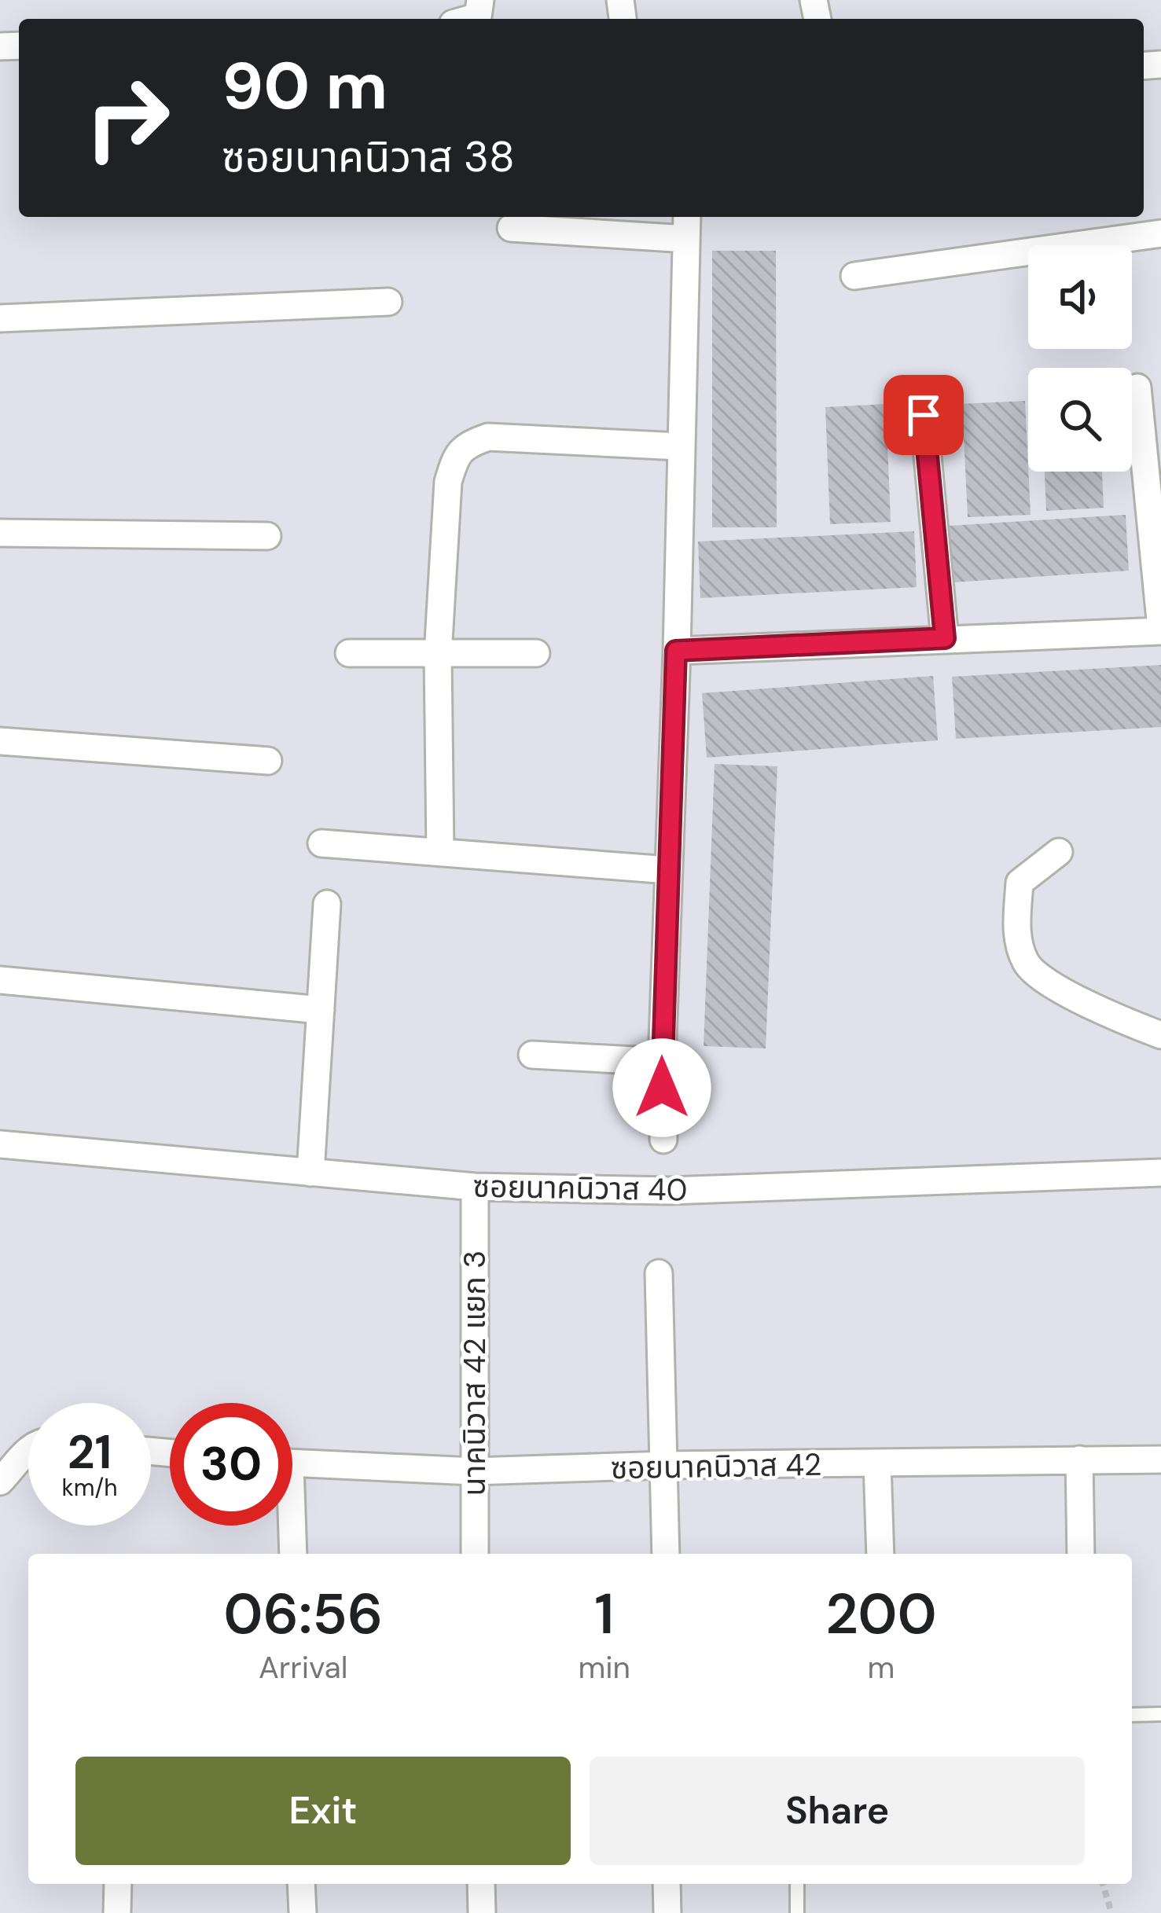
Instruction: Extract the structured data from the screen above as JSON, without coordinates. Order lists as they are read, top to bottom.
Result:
{
  "streets": {
    "street": ["ซอยนาคนิวาส 40", "นาคนิวาส 42 แยก 3", "ซอยนาคนิวาส 42"]
  },
  "crossings": [
    ["ซอยนาคนิวาส 40", "นาคนิวาส 42 แยก 3"],
    ["นาคนิวาส 42 แยก 3", "ซอยนาคนิวาส 42"]
  ],
  "page": {
    "turn": ["90 m", "ซอยนาคนิวาส 38"],
    "speed": "21 km/h",
    "limit": "30",
    "eta": [
      "06:56",
      "Arrival",
      "1",
      "min",
      "200",
      "m"
    ],
    "buttons": ["Exit", "Share"]
  }
}
